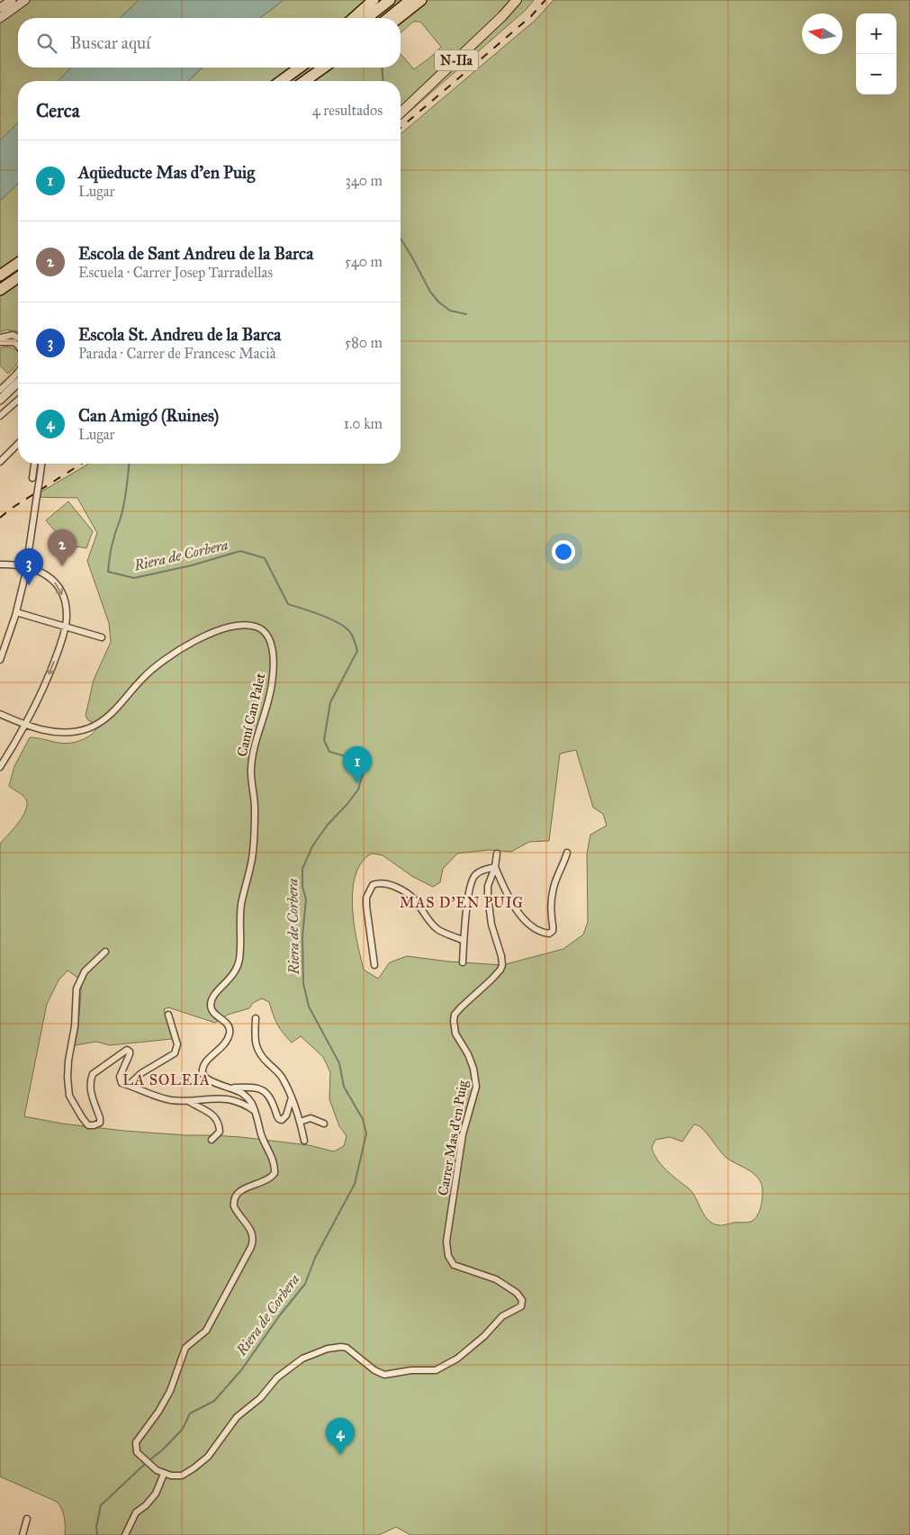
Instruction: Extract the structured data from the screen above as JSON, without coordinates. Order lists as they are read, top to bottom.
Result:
{
  "streets": {
    "main road": ["N-IIa"],
    "street": ["Camí Can Palet", "Carrer Mas d'en Puig"]
  },
  "districts": ["MAS D'EN PUIG", "LA SOLEIA"],
  "water": ["Riera de Corbera"],
  "north": "left",
  "page": {
    "map_buttons": ["+", "−"],
    "search": "Buscar aquí",
    "heading": ["Cerca", "4 resultados"],
    "list": [
      {
        "mark": "1",
        "name": "Aqüeducte Mas d'en Puig",
        "note": "Lugar",
        "value": "340 m"
      },
      {
        "mark": "2",
        "name": "Escola de Sant Andreu de la Barca",
        "note": "Escuela · Carrer Josep Tarradellas",
        "value": "540 m"
      },
      {
        "mark": "3",
        "name": "Escola St. Andreu de la Barca",
        "note": "Parada · Carrer de Francesc Macià",
        "value": "580 m"
      },
      {
        "mark": "4",
        "name": "Can Amigó (Ruines)",
        "note": "Lugar",
        "value": "1.0 km"
      }
    ],
    "pins": [
      "2",
      "3",
      "1",
      "4"
    ]
  }
}
